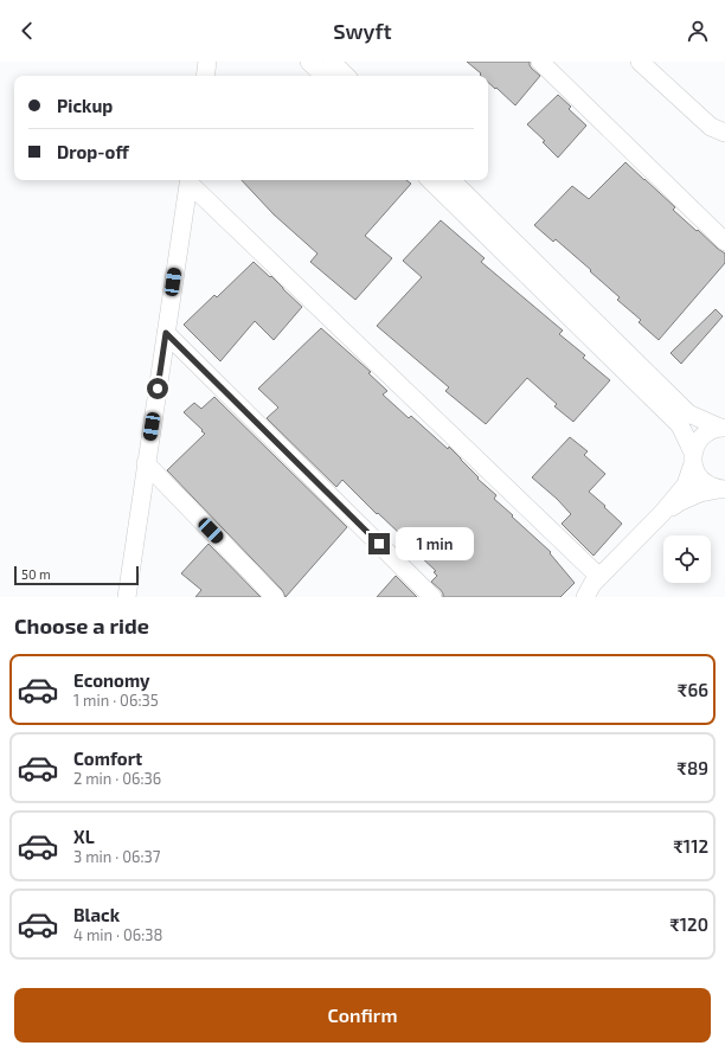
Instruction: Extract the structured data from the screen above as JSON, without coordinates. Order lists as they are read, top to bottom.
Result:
{
  "scale_bar": "50 m",
  "page": {
    "header": "Swyft",
    "banner": ["Pickup", "Drop-off"],
    "bubble": "1 min",
    "scale": "50 m",
    "heading": "Choose a ride",
    "list": [
      {
        "name": "Economy",
        "note": "1 min · 06:35",
        "value": "₹66"
      },
      {
        "name": "Comfort",
        "note": "2 min · 06:36",
        "value": "₹89"
      },
      {
        "name": "XL",
        "note": "3 min · 06:37",
        "value": "₹112"
      },
      {
        "name": "Black",
        "note": "4 min · 06:38",
        "value": "₹120"
      }
    ],
    "buttons": "Confirm"
  }
}
